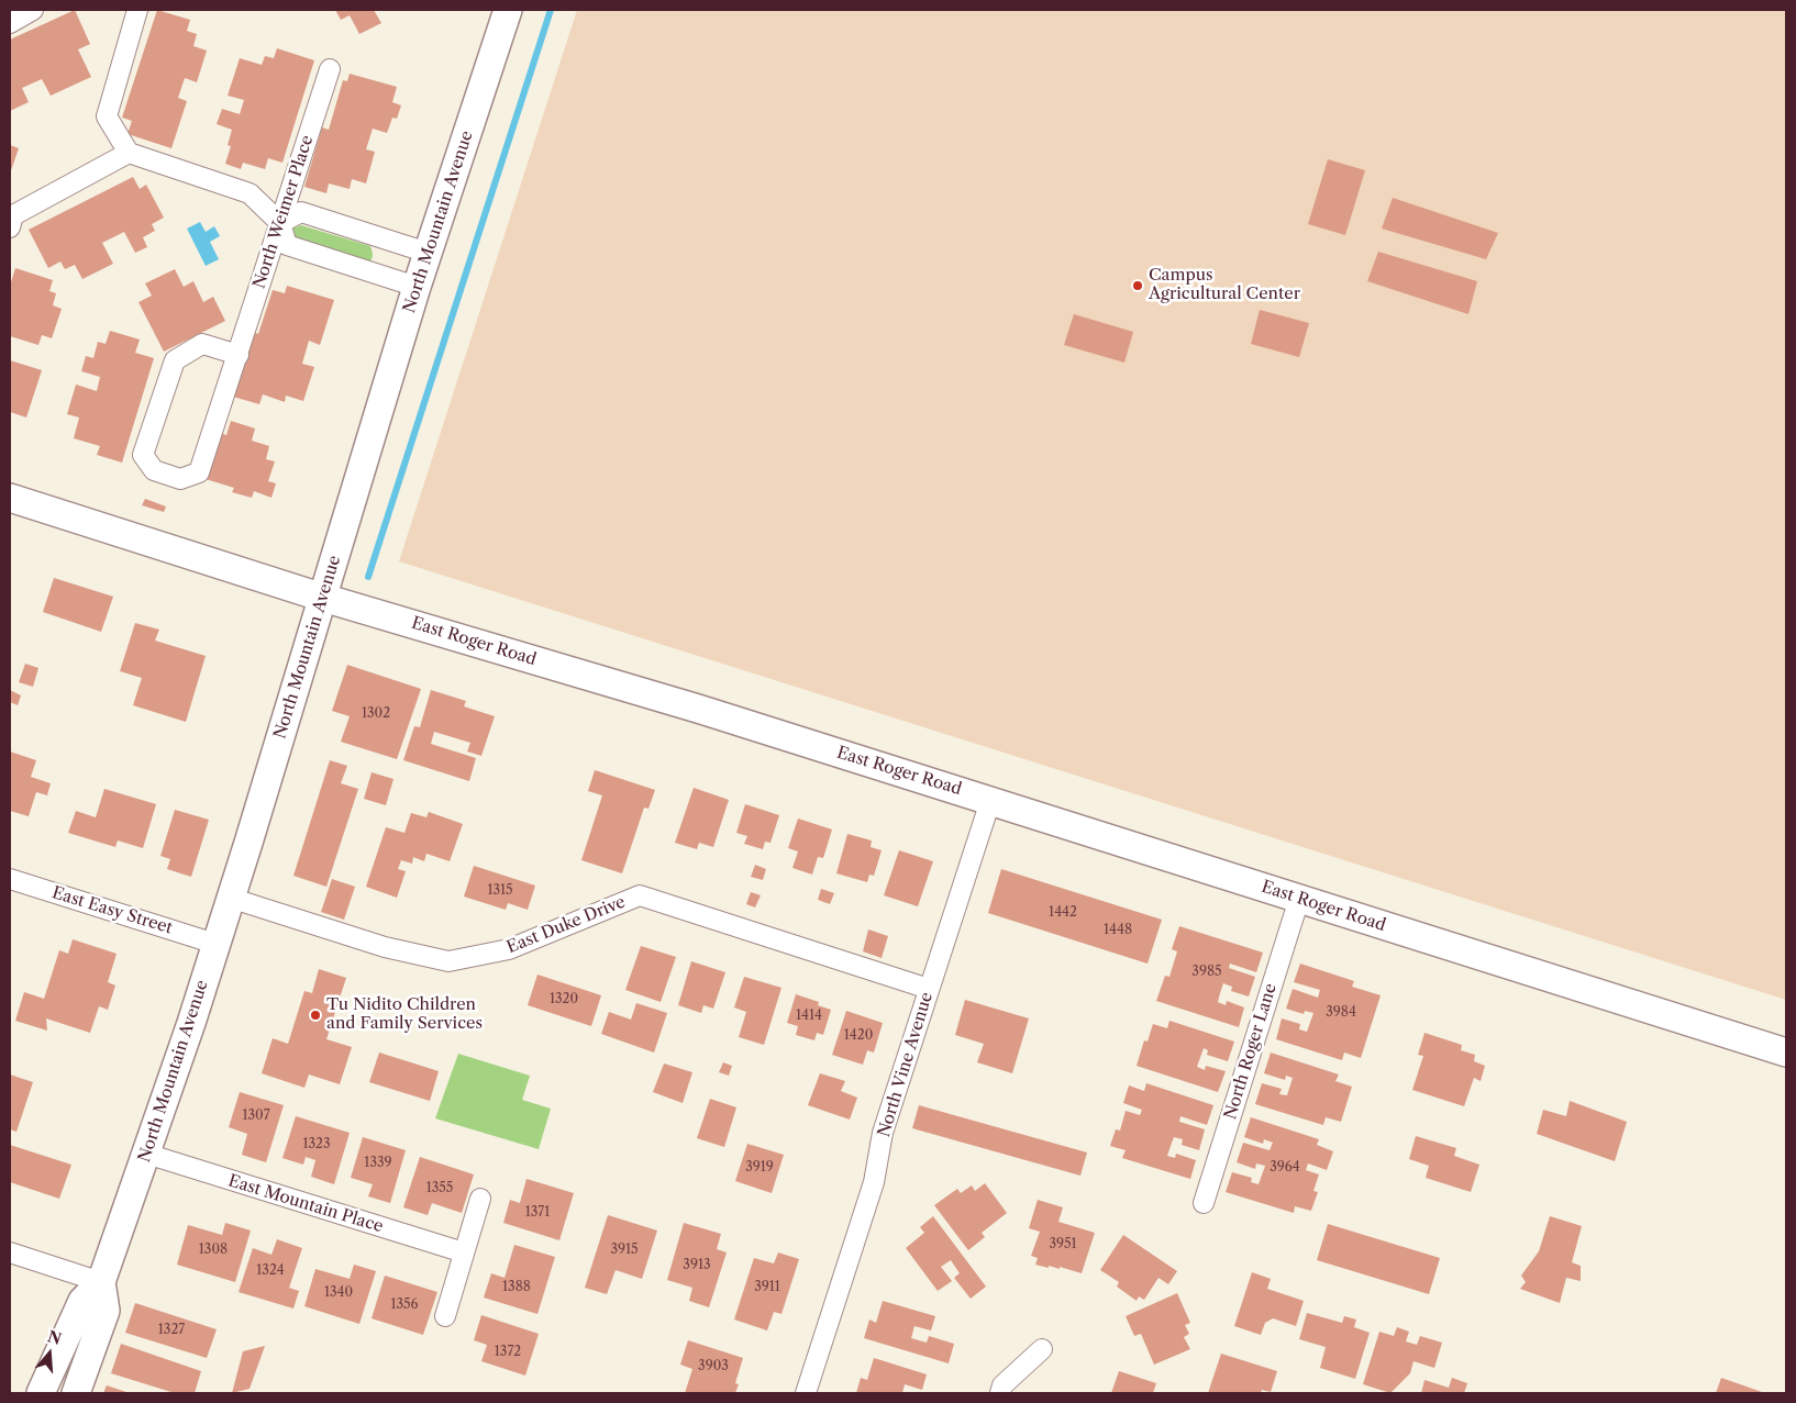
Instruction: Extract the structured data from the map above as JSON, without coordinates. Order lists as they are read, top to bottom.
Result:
{
  "streets": {
    "street": [
      "North Weimer Place",
      "North Mountain Avenue",
      "East Roger Road",
      "East Easy Street",
      "East Duke Drive",
      "North Roger Lane",
      "North Vine Avenue",
      "East Mountain Place"
    ]
  },
  "crossings": [
    ["North Mountain Avenue", "East Roger Road"],
    ["North Mountain Avenue", "East Easy Street"],
    ["North Mountain Avenue", "East Duke Drive"],
    ["North Mountain Avenue", "East Mountain Place"],
    ["East Roger Road", "North Roger Lane"],
    ["East Roger Road", "North Vine Avenue"],
    ["East Duke Drive", "North Vine Avenue"]
  ],
  "places": ["Campus Agricultural Center", "Tu Nidito Children and Family Services"],
  "house_numbers": [
    "1302",
    "1315",
    "1442",
    "1448",
    "3985",
    "1320",
    "3984",
    "1414",
    "1420",
    "1307",
    "1323",
    "1339",
    "3919",
    "3964",
    "1355",
    "1371",
    "3951",
    "1308",
    "3915",
    "3913",
    "1324",
    "1388",
    "3911",
    "1340",
    "1356",
    "1327",
    "1372",
    "3903"
  ],
  "north": "top"
}
